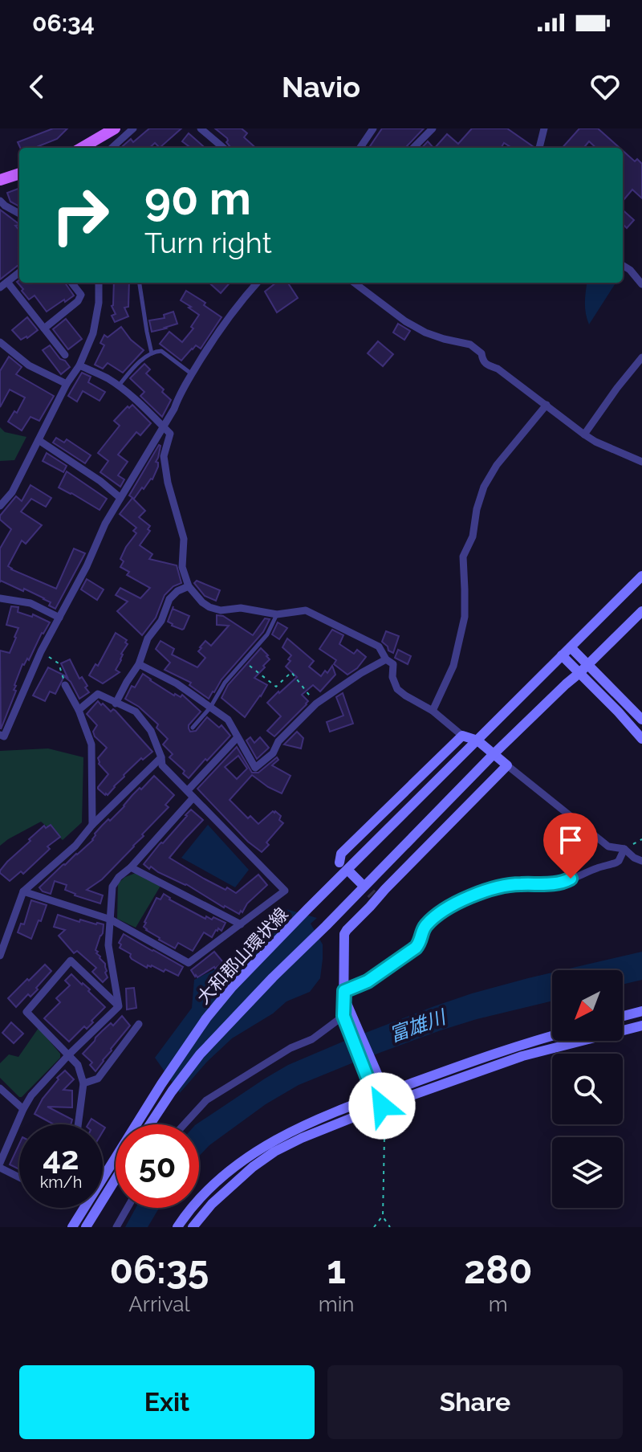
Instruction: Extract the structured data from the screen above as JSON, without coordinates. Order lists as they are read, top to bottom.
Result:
{
  "streets": {
    "main road": ["大和郡山環状線"]
  },
  "water": ["富雄川"],
  "north": "bottom left",
  "page": {
    "status": "06:34",
    "header": "Navio",
    "turn": ["90 m", "Turn right"],
    "speed": "42 km/h",
    "limit": "50",
    "eta": [
      "06:35",
      "Arrival",
      "1",
      "min",
      "280",
      "m"
    ],
    "buttons": ["Exit", "Share"]
  }
}
